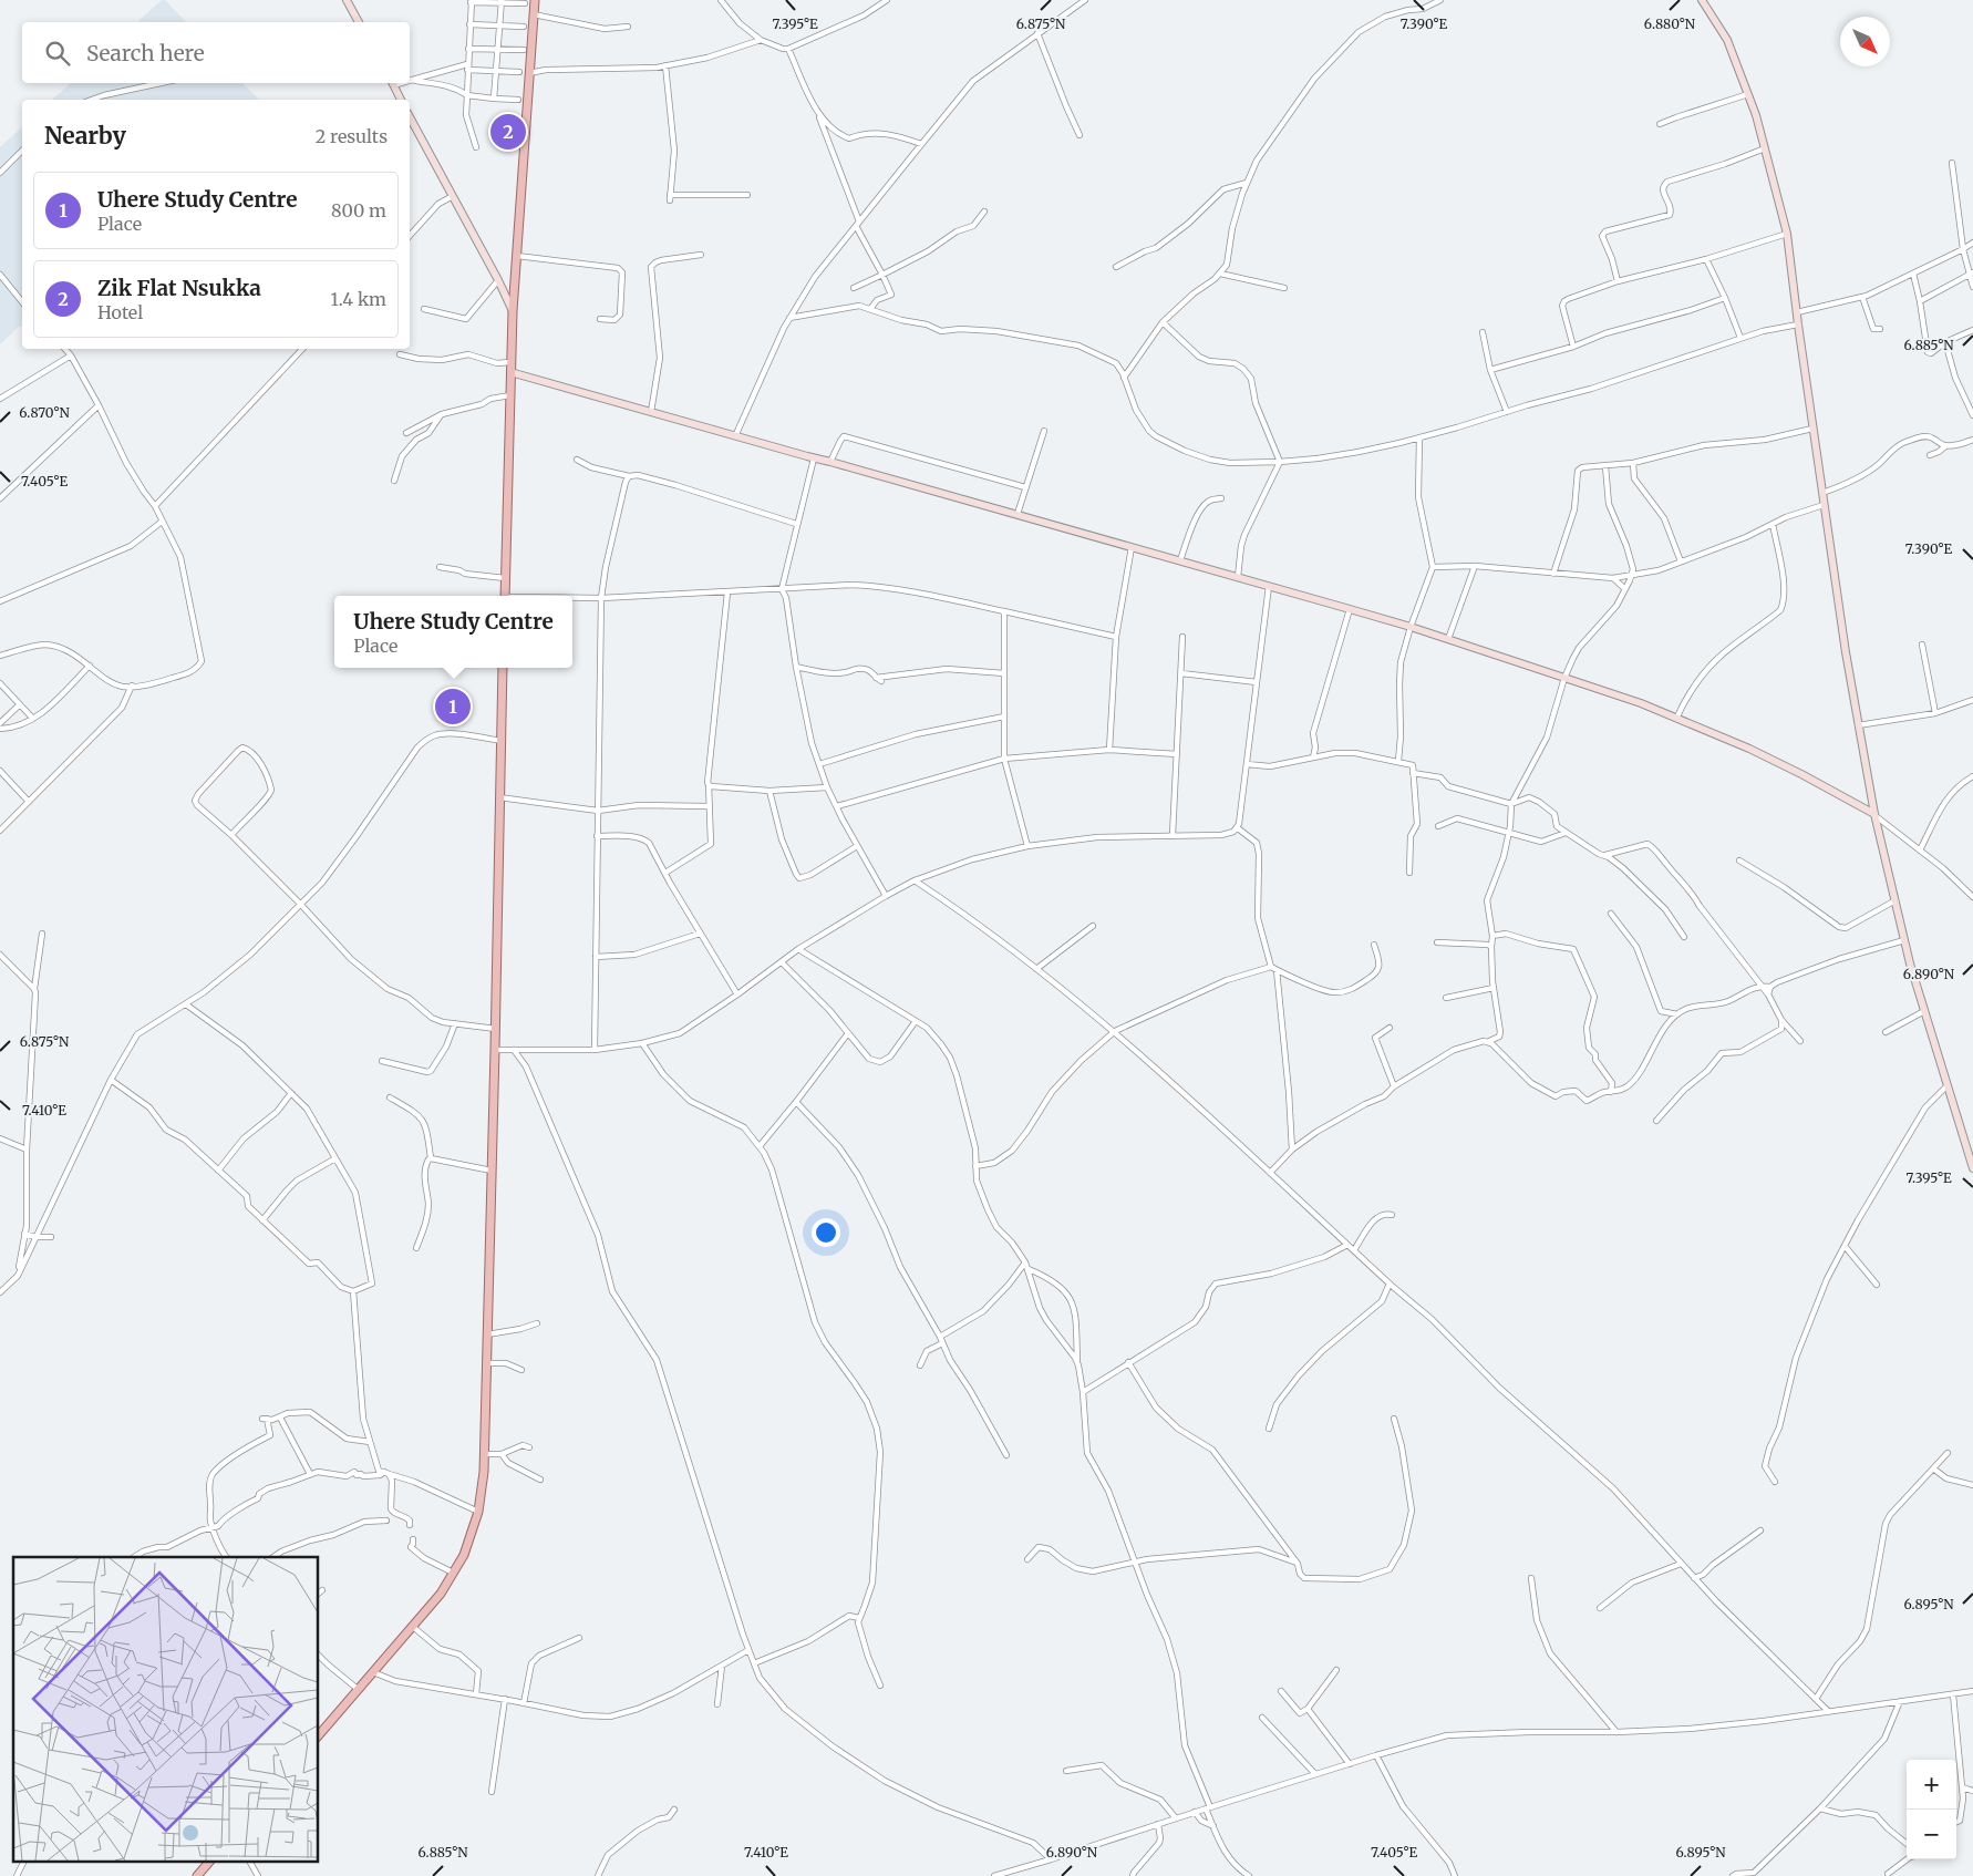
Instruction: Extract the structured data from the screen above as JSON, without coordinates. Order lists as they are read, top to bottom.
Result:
{
  "north": "bottom right",
  "page": {
    "search": "Search here",
    "heading": ["Nearby", "2 results"],
    "pins": ["2", "1"],
    "list": [
      {
        "mark": "1",
        "name": "Uhere Study Centre",
        "note": "Place",
        "value": "800 m"
      },
      {
        "mark": "2",
        "name": "Zik Flat Nsukka",
        "note": "Hotel",
        "value": "1.4 km"
      }
    ],
    "popup": ["Uhere Study Centre", "Place"],
    "map_buttons": ["+", "−"]
  },
  "coordinates": [
    "7.395°E",
    "6.875°N",
    "7.390°E",
    "6.880°N",
    "6.885°N",
    "6.870°N",
    "7.405°E",
    "6.890°N",
    "7.410°E",
    "6.895°N"
  ]
}
